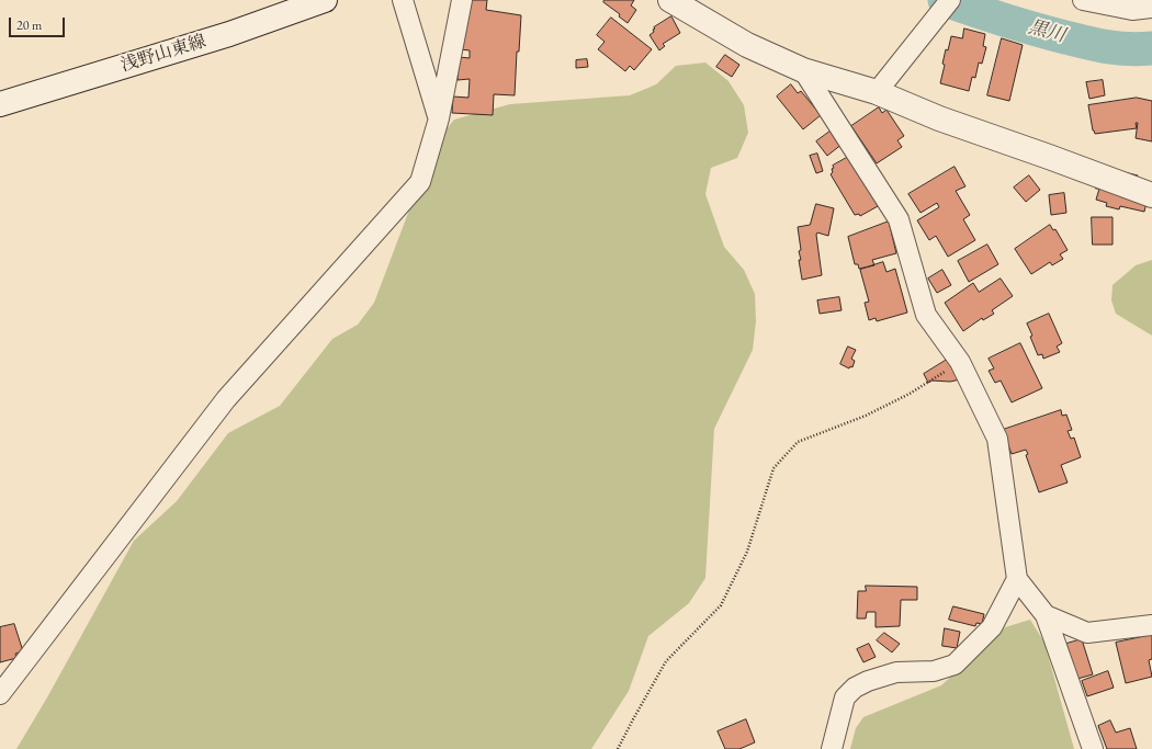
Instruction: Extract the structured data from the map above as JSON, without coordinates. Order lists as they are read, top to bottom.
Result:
{
  "streets": {
    "street": ["浅野山東線"]
  },
  "water": ["黒川"],
  "scale_bar": "20 m"
}
